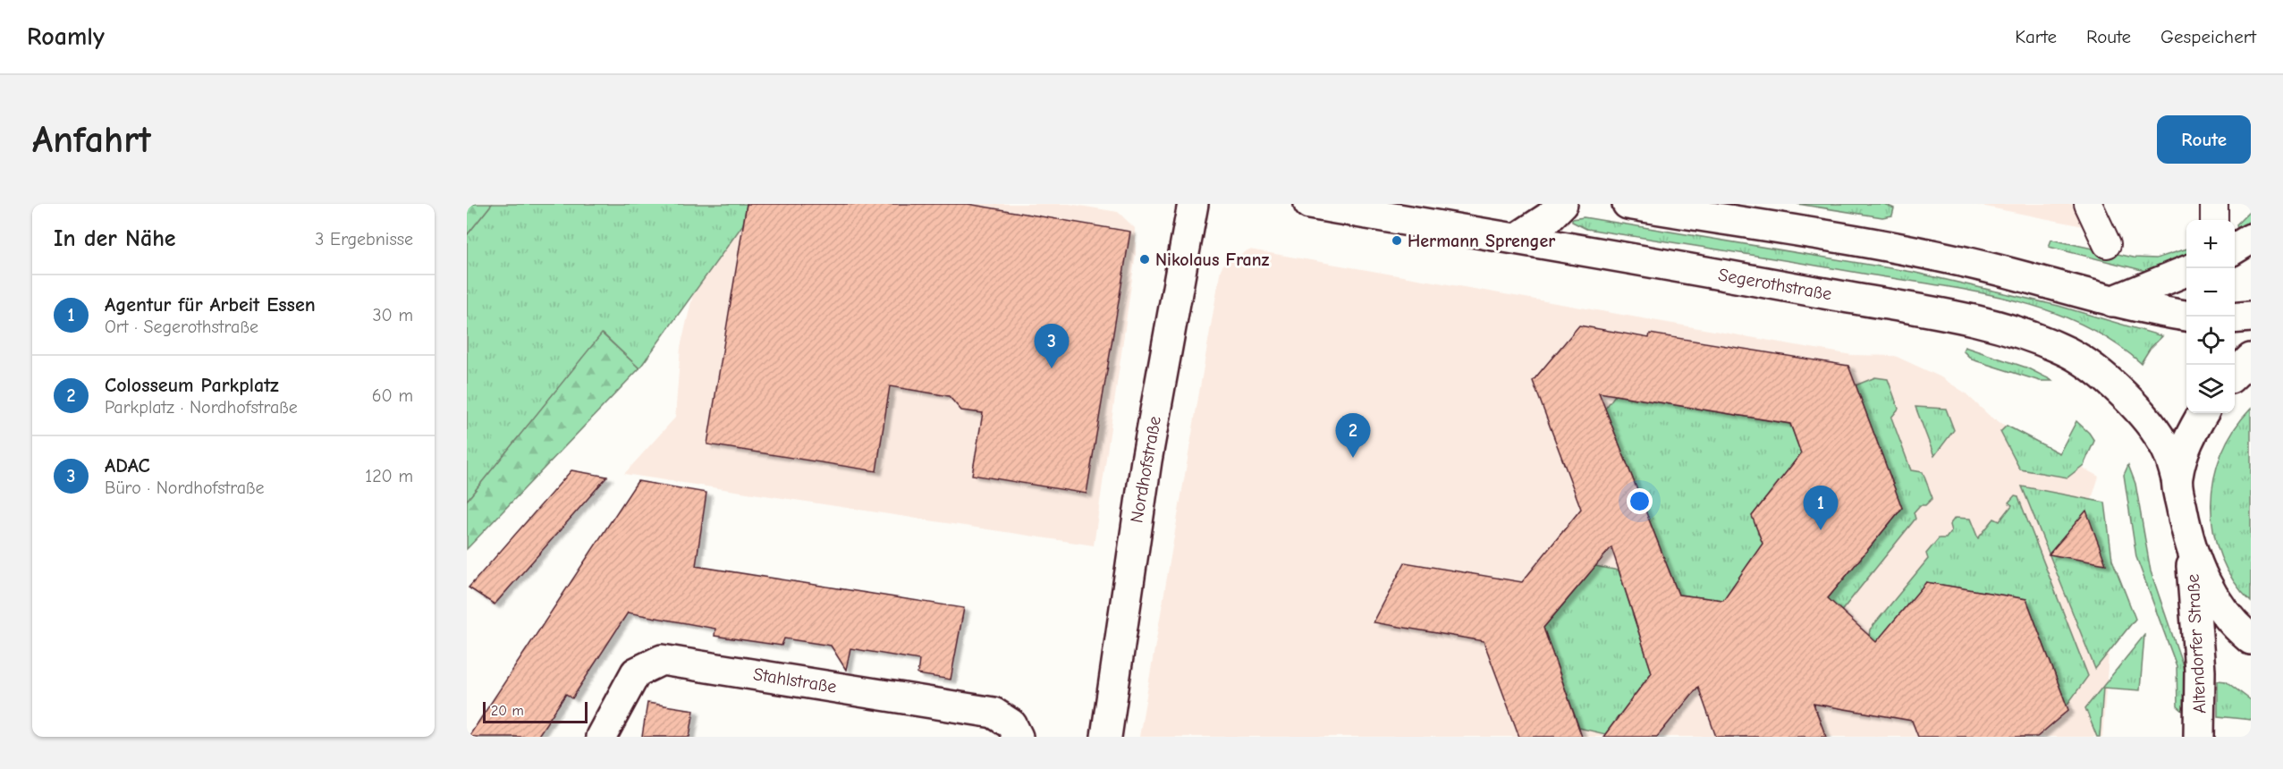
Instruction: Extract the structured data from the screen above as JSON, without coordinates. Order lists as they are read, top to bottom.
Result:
{
  "streets": {
    "main road": [
      "Segerothstraße",
      "Nordhofstraße",
      "Altendorfer Straße",
      "Stahlstraße"
    ]
  },
  "crossings": [
    ["Segerothstraße", "Altendorfer Straße"]
  ],
  "places": ["Hermann Sprenger", "Nikolaus Franz"],
  "scale_bar": "20 m",
  "page": {
    "header": "Roamly",
    "nav": ["Karte", "Route", "Gespeichert"],
    "buttons": "Route",
    "title": "Anfahrt",
    "heading": ["In der Nähe", "3 Ergebnisse"],
    "map_buttons": ["+", "−"],
    "list": [
      {
        "mark": "1",
        "name": "Agentur für Arbeit Essen",
        "note": "Ort · Segerothstraße",
        "value": "30 m"
      },
      {
        "mark": "2",
        "name": "Colosseum Parkplatz",
        "note": "Parkplatz · Nordhofstraße",
        "value": "60 m"
      },
      {
        "mark": "3",
        "name": "ADAC",
        "note": "Büro · Nordhofstraße",
        "value": "120 m"
      }
    ],
    "pins": ["3", "2", "1"],
    "scale": "20 m"
  }
}
